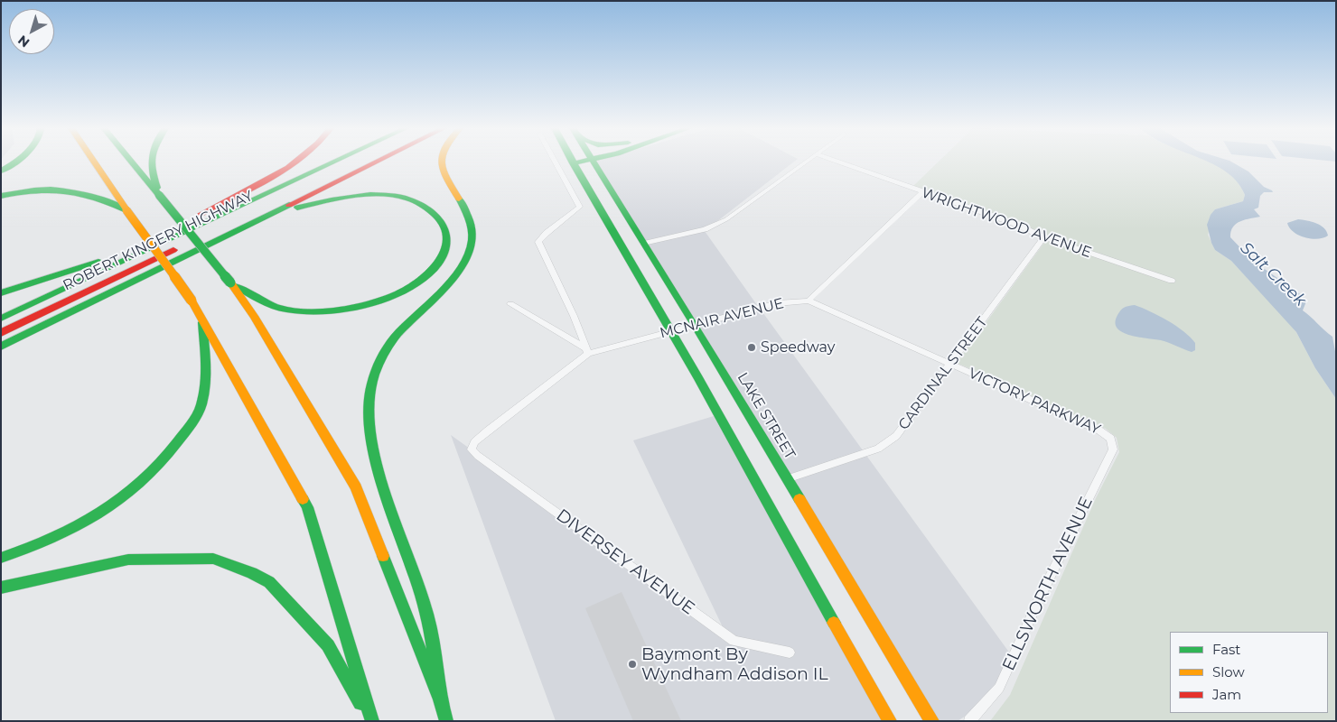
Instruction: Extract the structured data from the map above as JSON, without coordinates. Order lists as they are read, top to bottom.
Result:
{
  "streets": {
    "main road": ["ROBERT KINGERY HIGHWAY", "LAKE STREET"],
    "street": [
      "WRIGHTWOOD AVENUE",
      "MCNAIR AVENUE",
      "CARDINAL STREET",
      "VICTORY PARKWAY",
      "DIVERSEY AVENUE",
      "ELLSWORTH AVENUE"
    ]
  },
  "crossings": [
    ["WRIGHTWOOD AVENUE", "CARDINAL STREET"],
    ["MCNAIR AVENUE", "VICTORY PARKWAY"],
    ["MCNAIR AVENUE", "LAKE STREET"],
    ["MCNAIR AVENUE", "DIVERSEY AVENUE"],
    ["CARDINAL STREET", "VICTORY PARKWAY"],
    ["CARDINAL STREET", "LAKE STREET"],
    ["VICTORY PARKWAY", "ELLSWORTH AVENUE"]
  ],
  "water": ["Salt Creek"],
  "places": ["Speedway", "Baymont By Wyndham Addison IL"],
  "legend": ["Fast", "Slow", "Jam"],
  "north": "bottom left"
}
